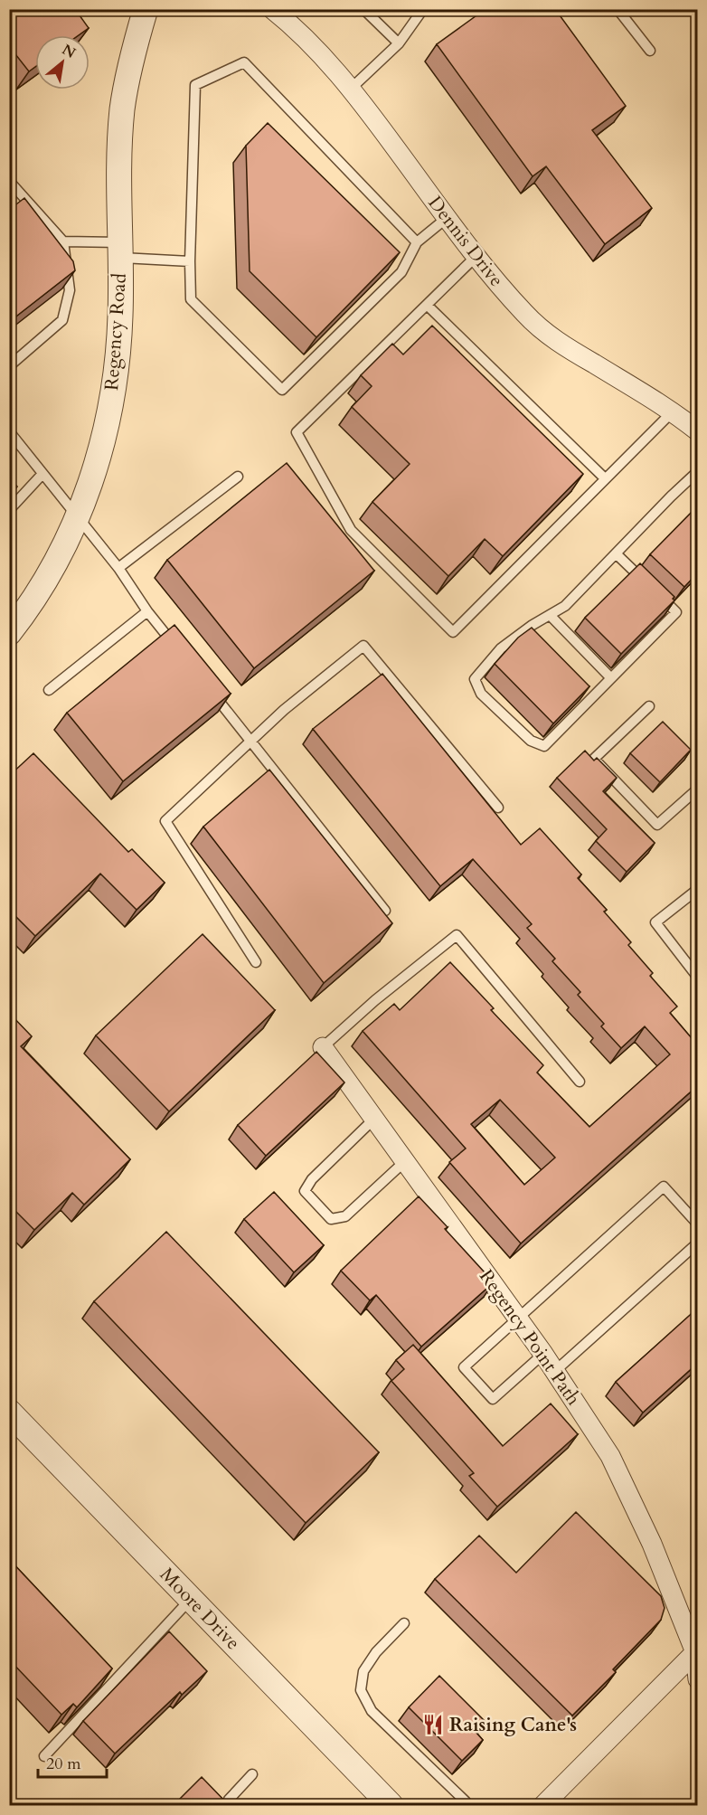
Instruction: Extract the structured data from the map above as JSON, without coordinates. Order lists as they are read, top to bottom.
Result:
{
  "streets": {
    "street": [
      "Dennis Drive",
      "Regency Road",
      "Regency Point Path",
      "Moore Drive"
    ]
  },
  "places": {
    "restaurant": ["Raising Cane's"]
  },
  "scale_bar": "20 m",
  "north": "top right"
}
